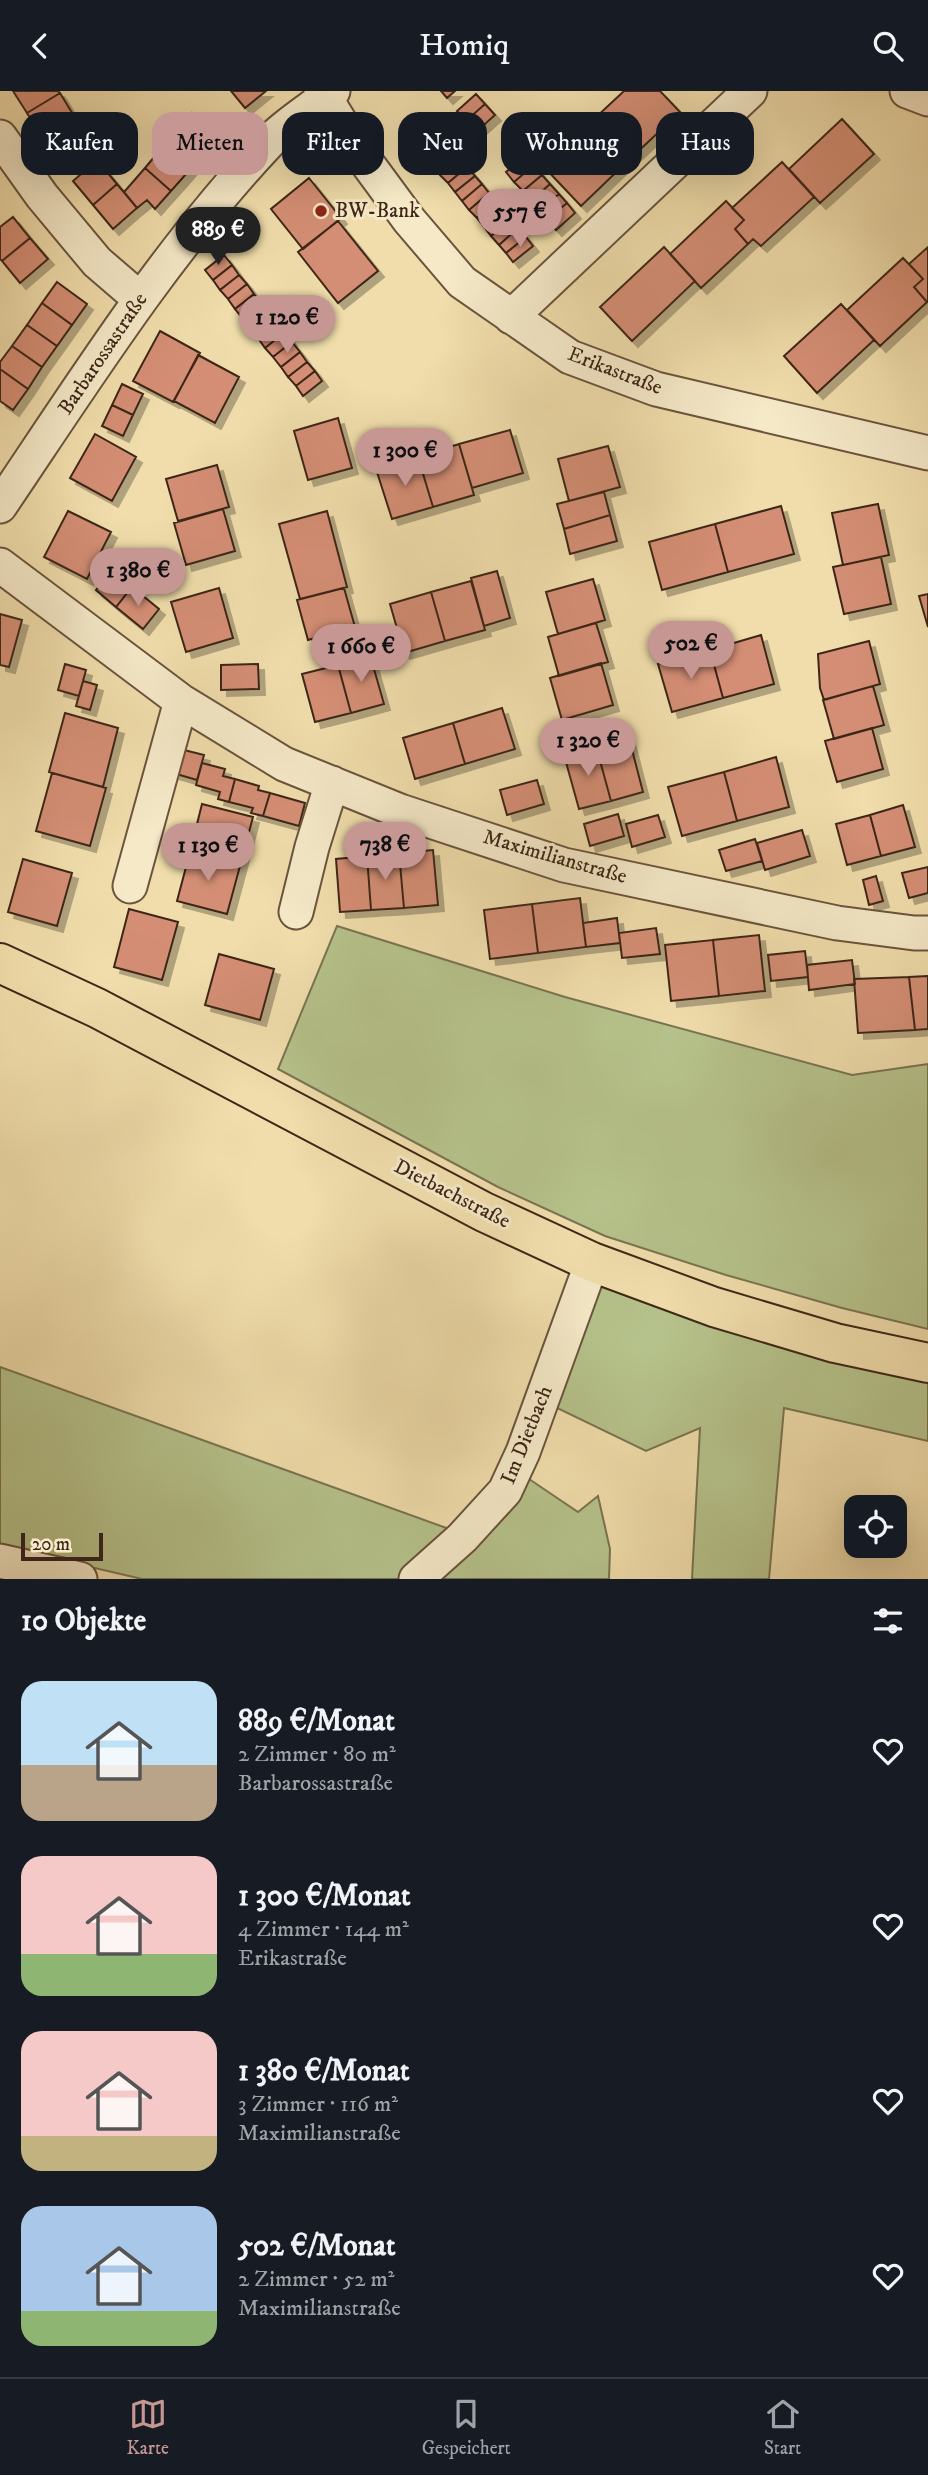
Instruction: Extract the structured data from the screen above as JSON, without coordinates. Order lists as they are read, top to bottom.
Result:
{
  "streets": {
    "main road": ["Dietbachstraße"],
    "street": [
      "Barbarossastraße",
      "Erikastraße",
      "Maximilianstraße",
      "Im Dietbach"
    ]
  },
  "crossings": [
    ["Barbarossastraße", "Erikastraße"],
    ["Dietbachstraße", "Im Dietbach"]
  ],
  "places": ["BW-Bank"],
  "scale_bar": "20 m",
  "page": {
    "header": "Homiq",
    "chip": [
      "Kaufen",
      "Mieten",
      "Filter",
      "Neu",
      "Wohnung",
      "Haus"
    ],
    "price": [
      "557 €",
      "889 €",
      "1 120 €",
      "1 300 €",
      "1 380 €",
      "502 €",
      "1 660 €",
      "1 320 €",
      "738 €",
      "1 130 €"
    ],
    "scale": "20 m",
    "heading": "10 Objekte",
    "list": [
      {
        "name": "889 €/Monat",
        "note": "2 Zimmer · 80 m² · Barbarossastraße"
      },
      {
        "name": "1 300 €/Monat",
        "note": "4 Zimmer · 144 m² · Erikastraße"
      },
      {
        "name": "1 380 €/Monat",
        "note": "3 Zimmer · 116 m² · Maximilianstraße"
      },
      {
        "name": "502 €/Monat",
        "note": "2 Zimmer · 52 m² · Maximilianstraße"
      }
    ],
    "tabs": ["Karte", "Gespeichert", "Start"]
  }
}
